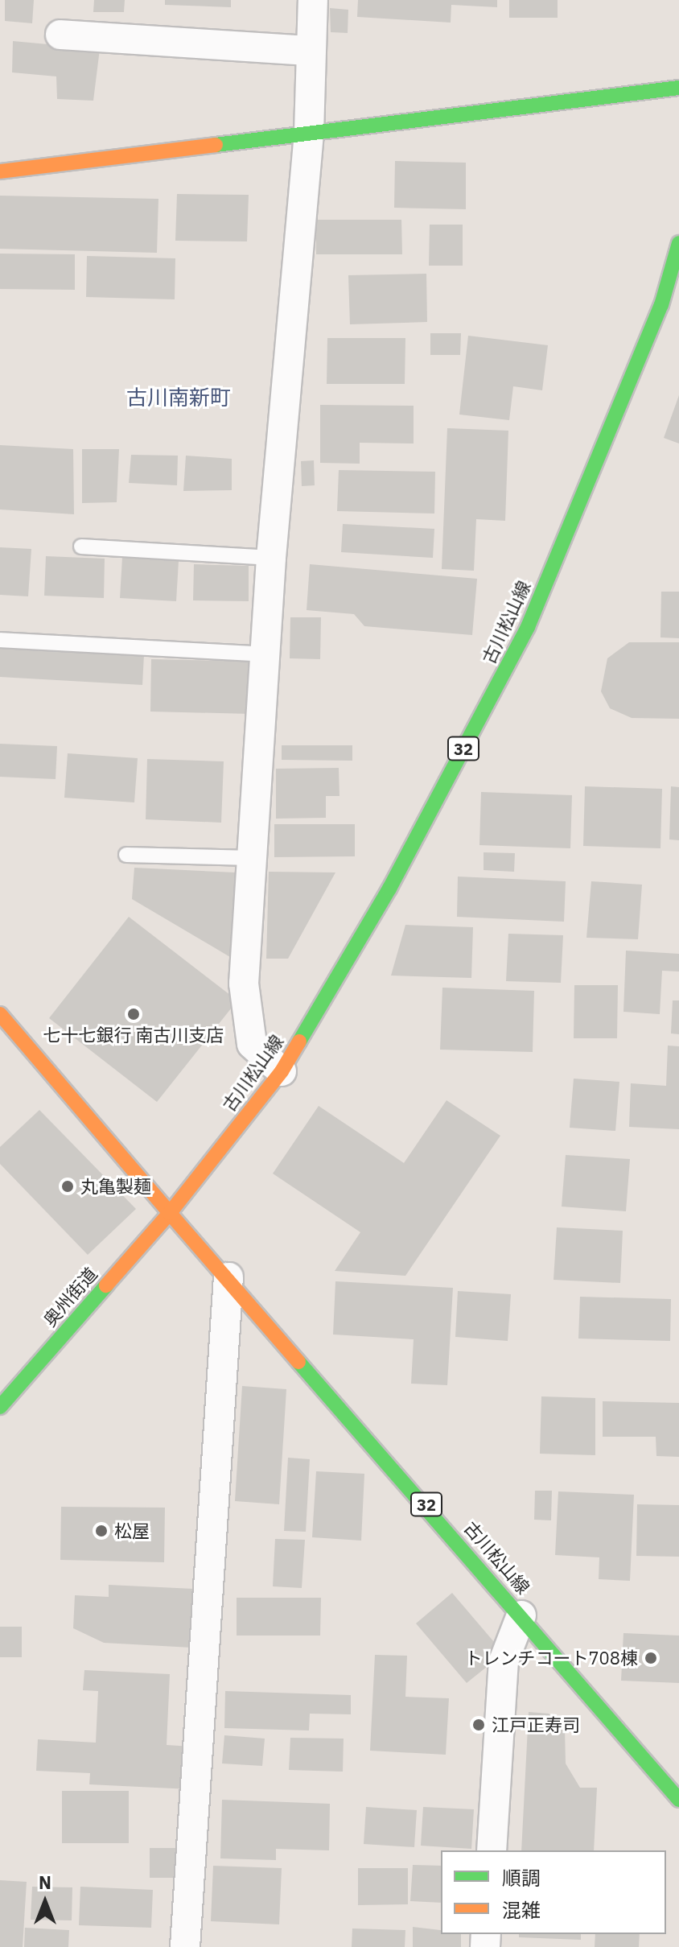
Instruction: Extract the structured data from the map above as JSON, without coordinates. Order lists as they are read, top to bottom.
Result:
{
  "streets": {
    "main road": ["古川松山線", "32", "奥州街道"]
  },
  "crossings": [
    ["古川松山線", "奥州街道"]
  ],
  "districts": ["古川南新町"],
  "places": [
    "七十七銀行 南古川支店",
    "丸亀製麺",
    "松屋",
    "トレンチコート708棟",
    "江戸正寿司"
  ],
  "legend": ["順調", "混雑"],
  "north": "top"
}
